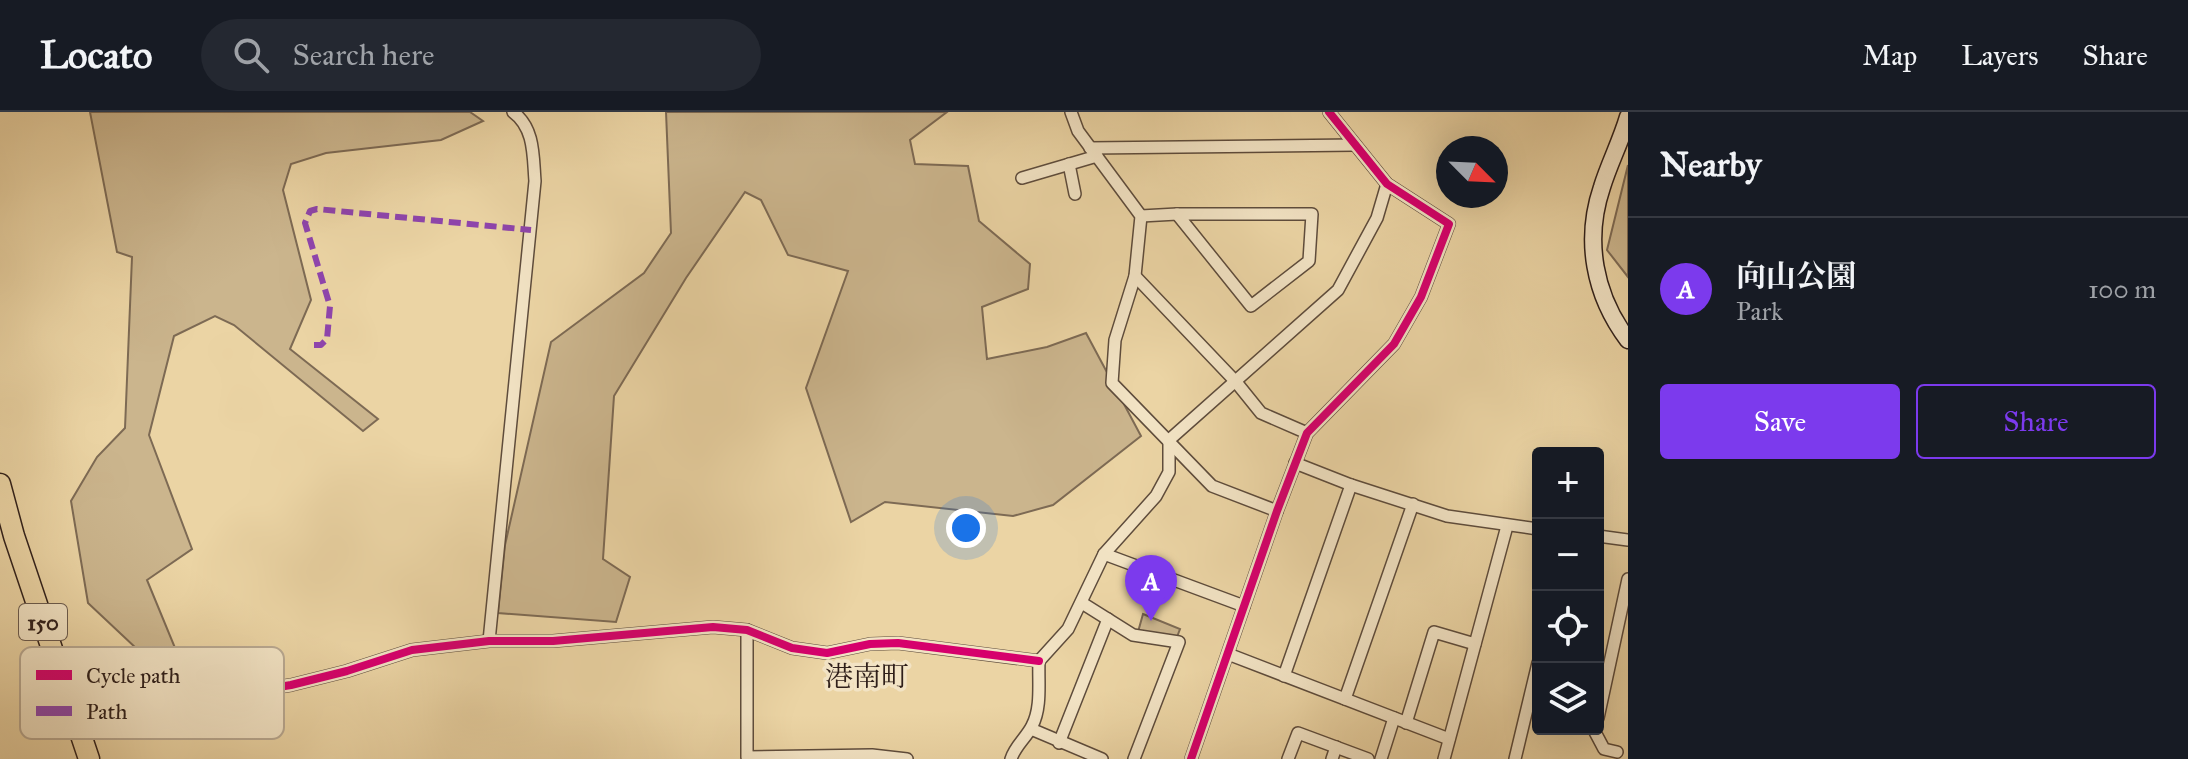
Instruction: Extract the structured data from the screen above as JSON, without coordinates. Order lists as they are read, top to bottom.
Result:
{
  "streets": {
    "highway": ["150"]
  },
  "districts": ["港南町"],
  "legend": ["Cycle path", "Path"],
  "north": "bottom right",
  "page": {
    "header": "Locato",
    "search": "Search here",
    "nav": ["Map", "Layers", "Share"],
    "heading": "Nearby",
    "list": [
      {
        "mark": "A",
        "name": "向山公園",
        "note": "Park",
        "value": "100 m"
      }
    ],
    "buttons": ["Save", "Share"],
    "map_buttons": ["+", "−"],
    "pins": "A"
  }
}
